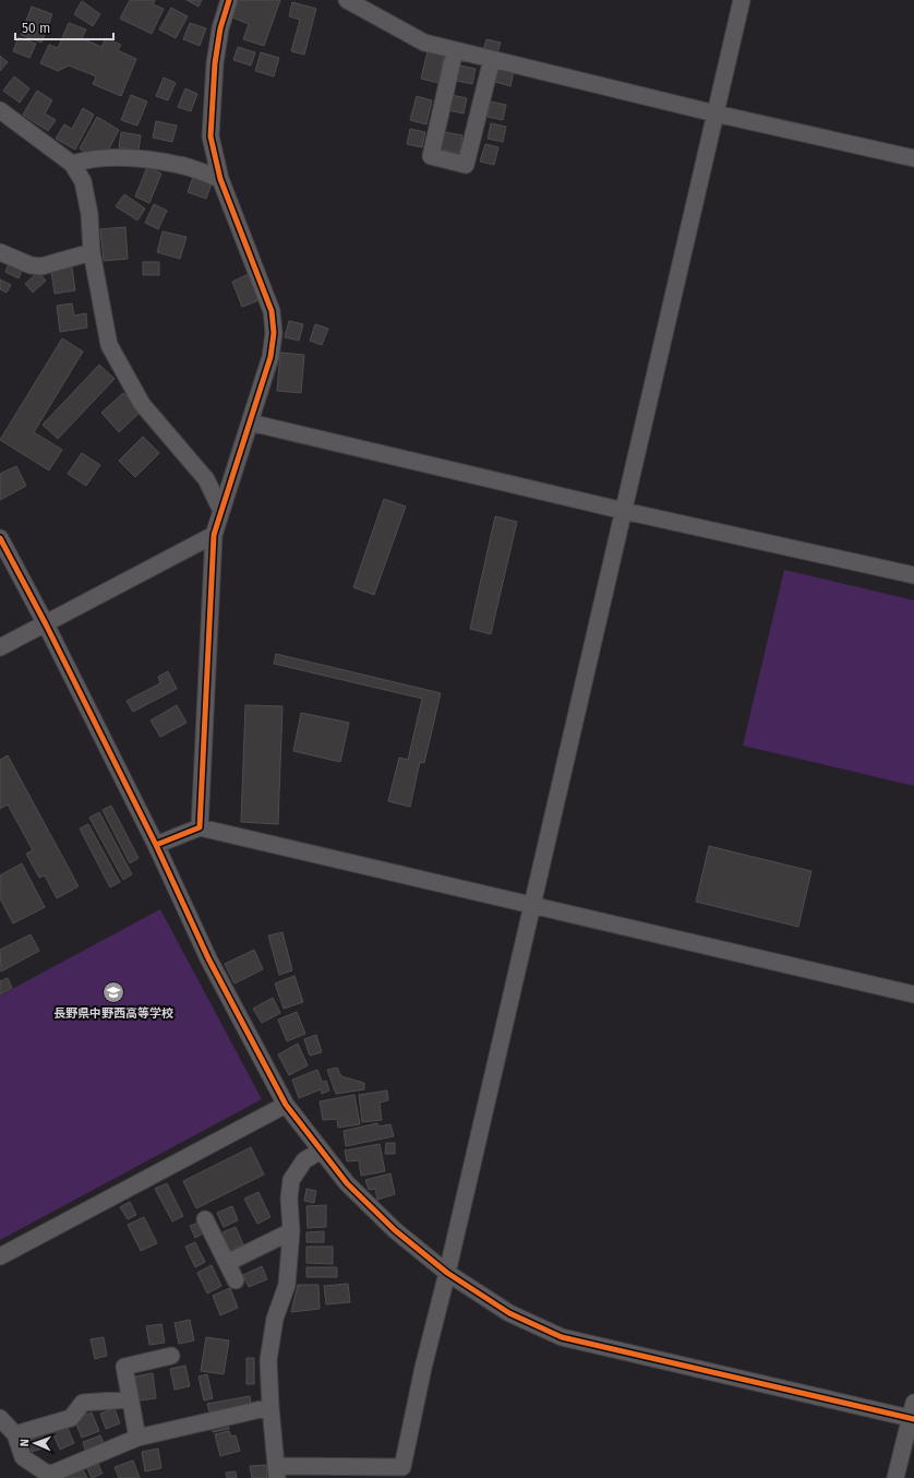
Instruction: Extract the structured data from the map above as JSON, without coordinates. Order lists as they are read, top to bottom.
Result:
{
  "places": {
    "school or university": ["長野県中野西高等学校"]
  },
  "scale_bar": "50 m",
  "north": "left"
}
